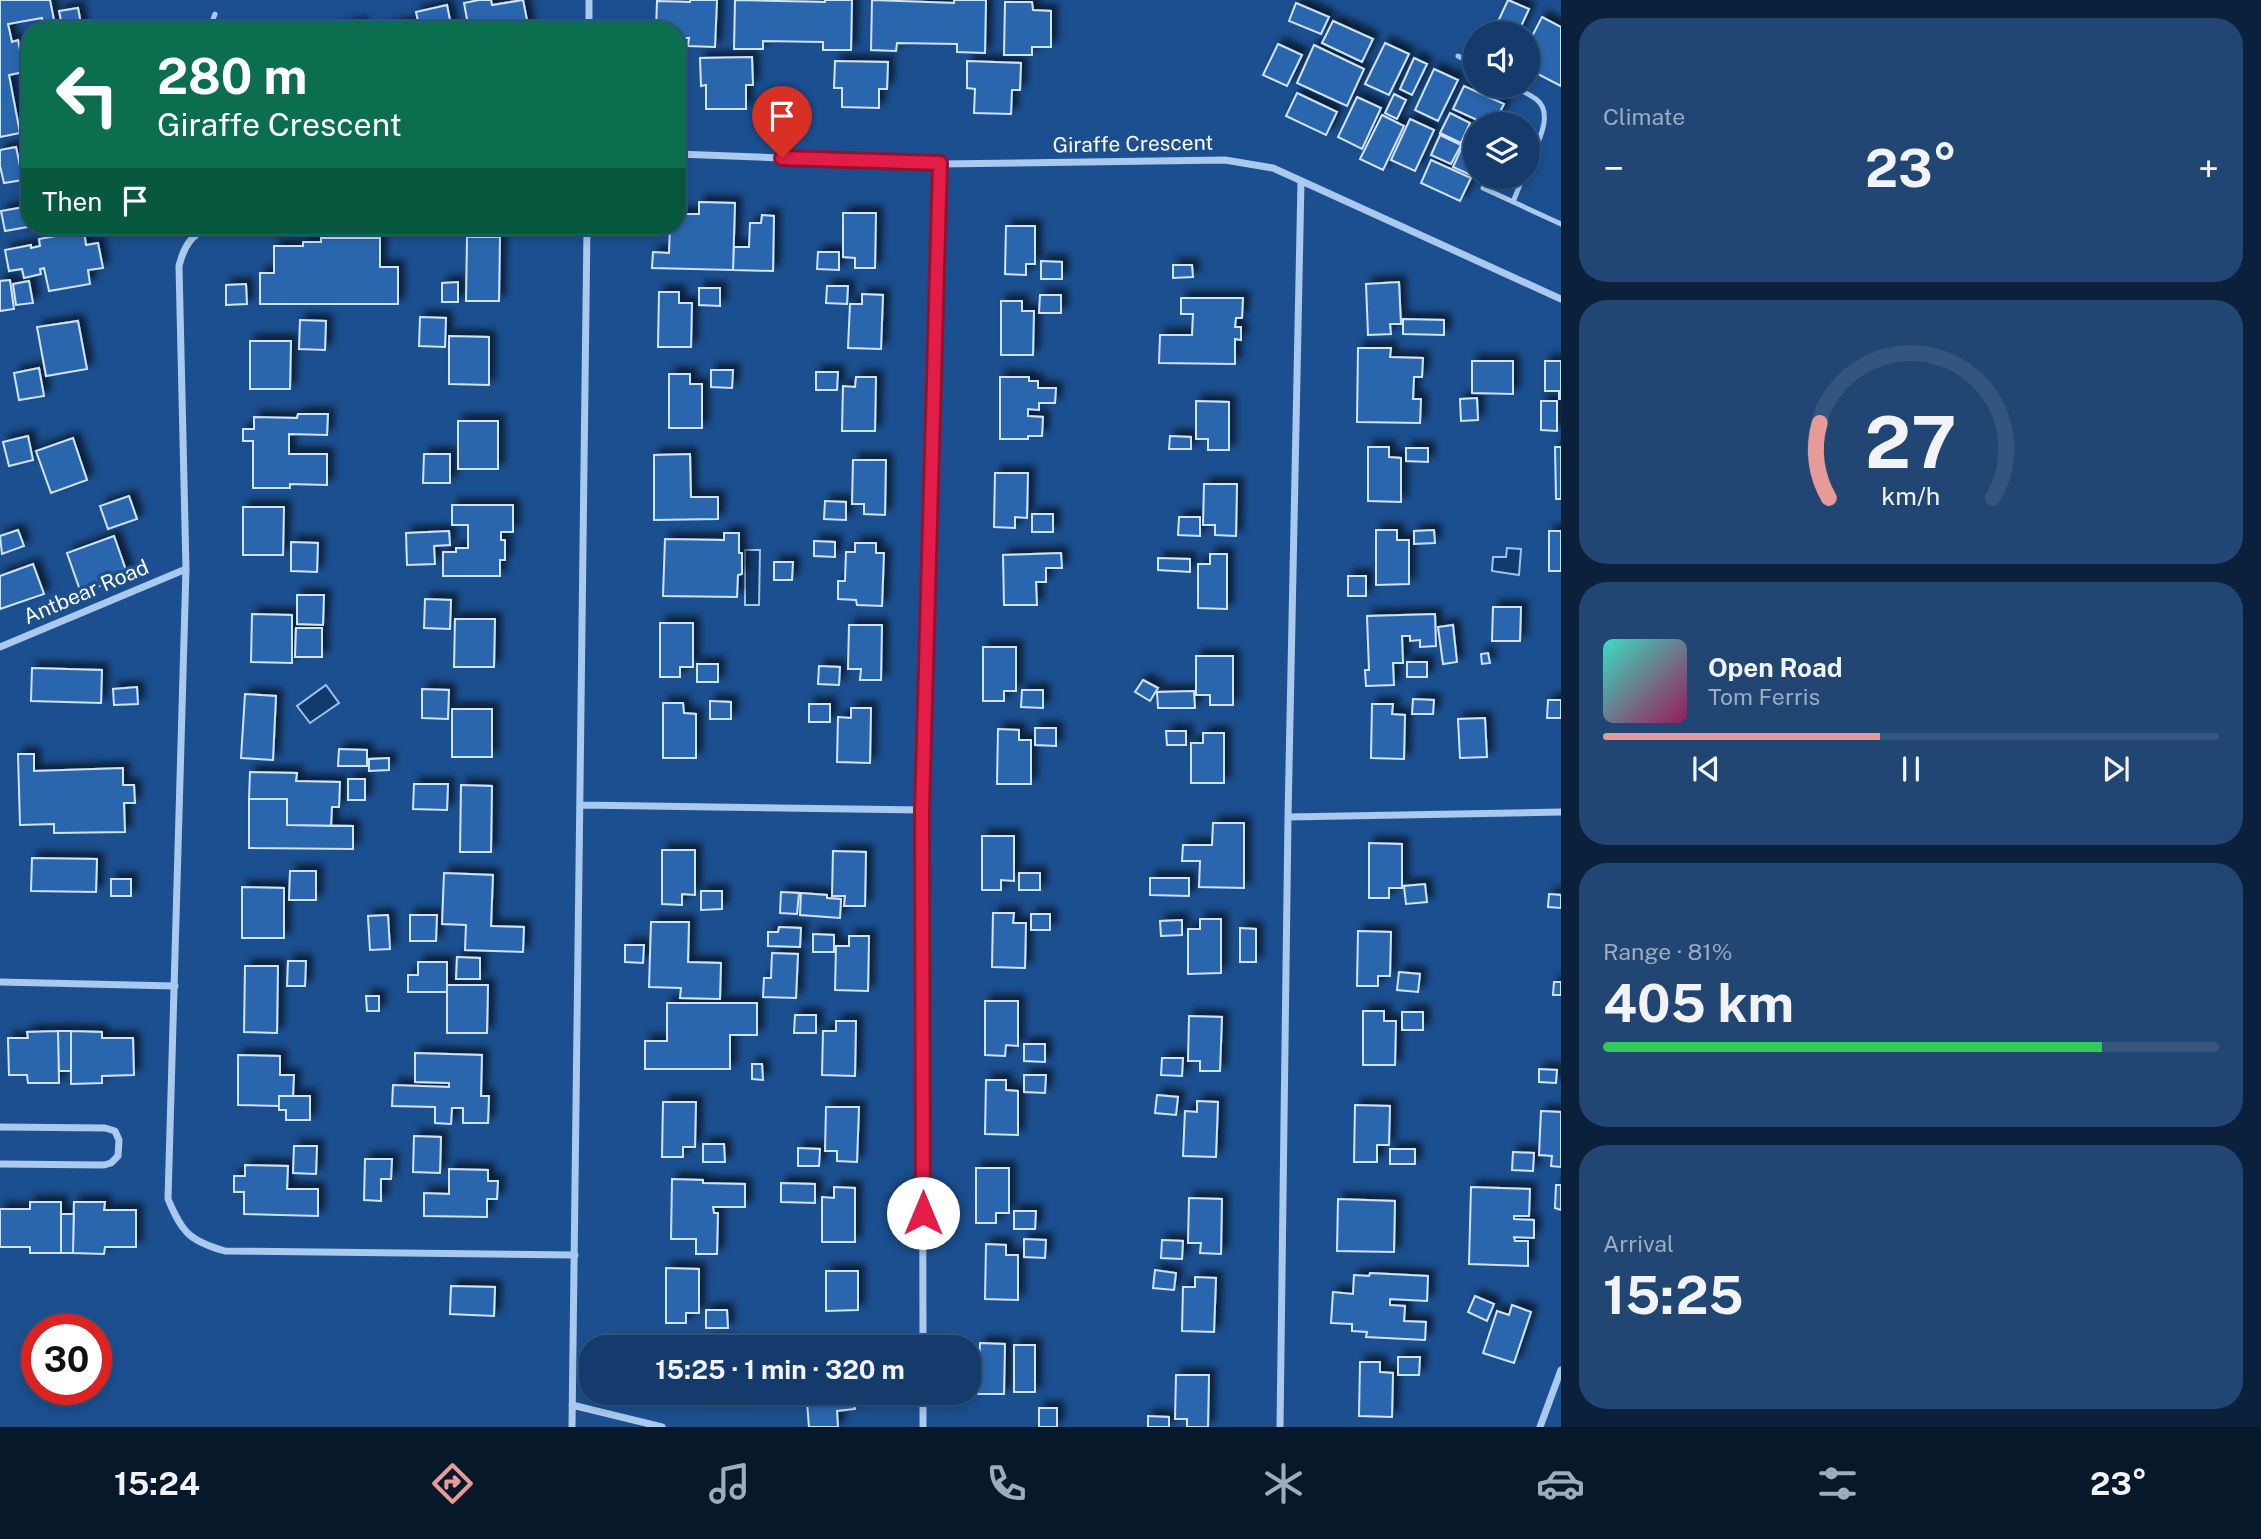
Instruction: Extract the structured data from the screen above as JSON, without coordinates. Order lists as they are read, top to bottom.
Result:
{
  "streets": {
    "street": ["Giraffe Crescent", "Antbear Road"]
  },
  "page": {
    "tile": [
      "Climate",
      ["Range · 81%", "405 km"],
      ["Arrival", "15:25"]
    ],
    "turn": ["280 m", "Giraffe Crescent"],
    "heat": ["−", "23°", "+"],
    "then": "Then",
    "song": ["Open Road", "Tom Ferris"],
    "limit": "30",
    "trip": "15:25 · 1 min · 320 m",
    "tabs": ["15:24", "23°"],
    "gauge": ["27", "km/h"]
  }
}
